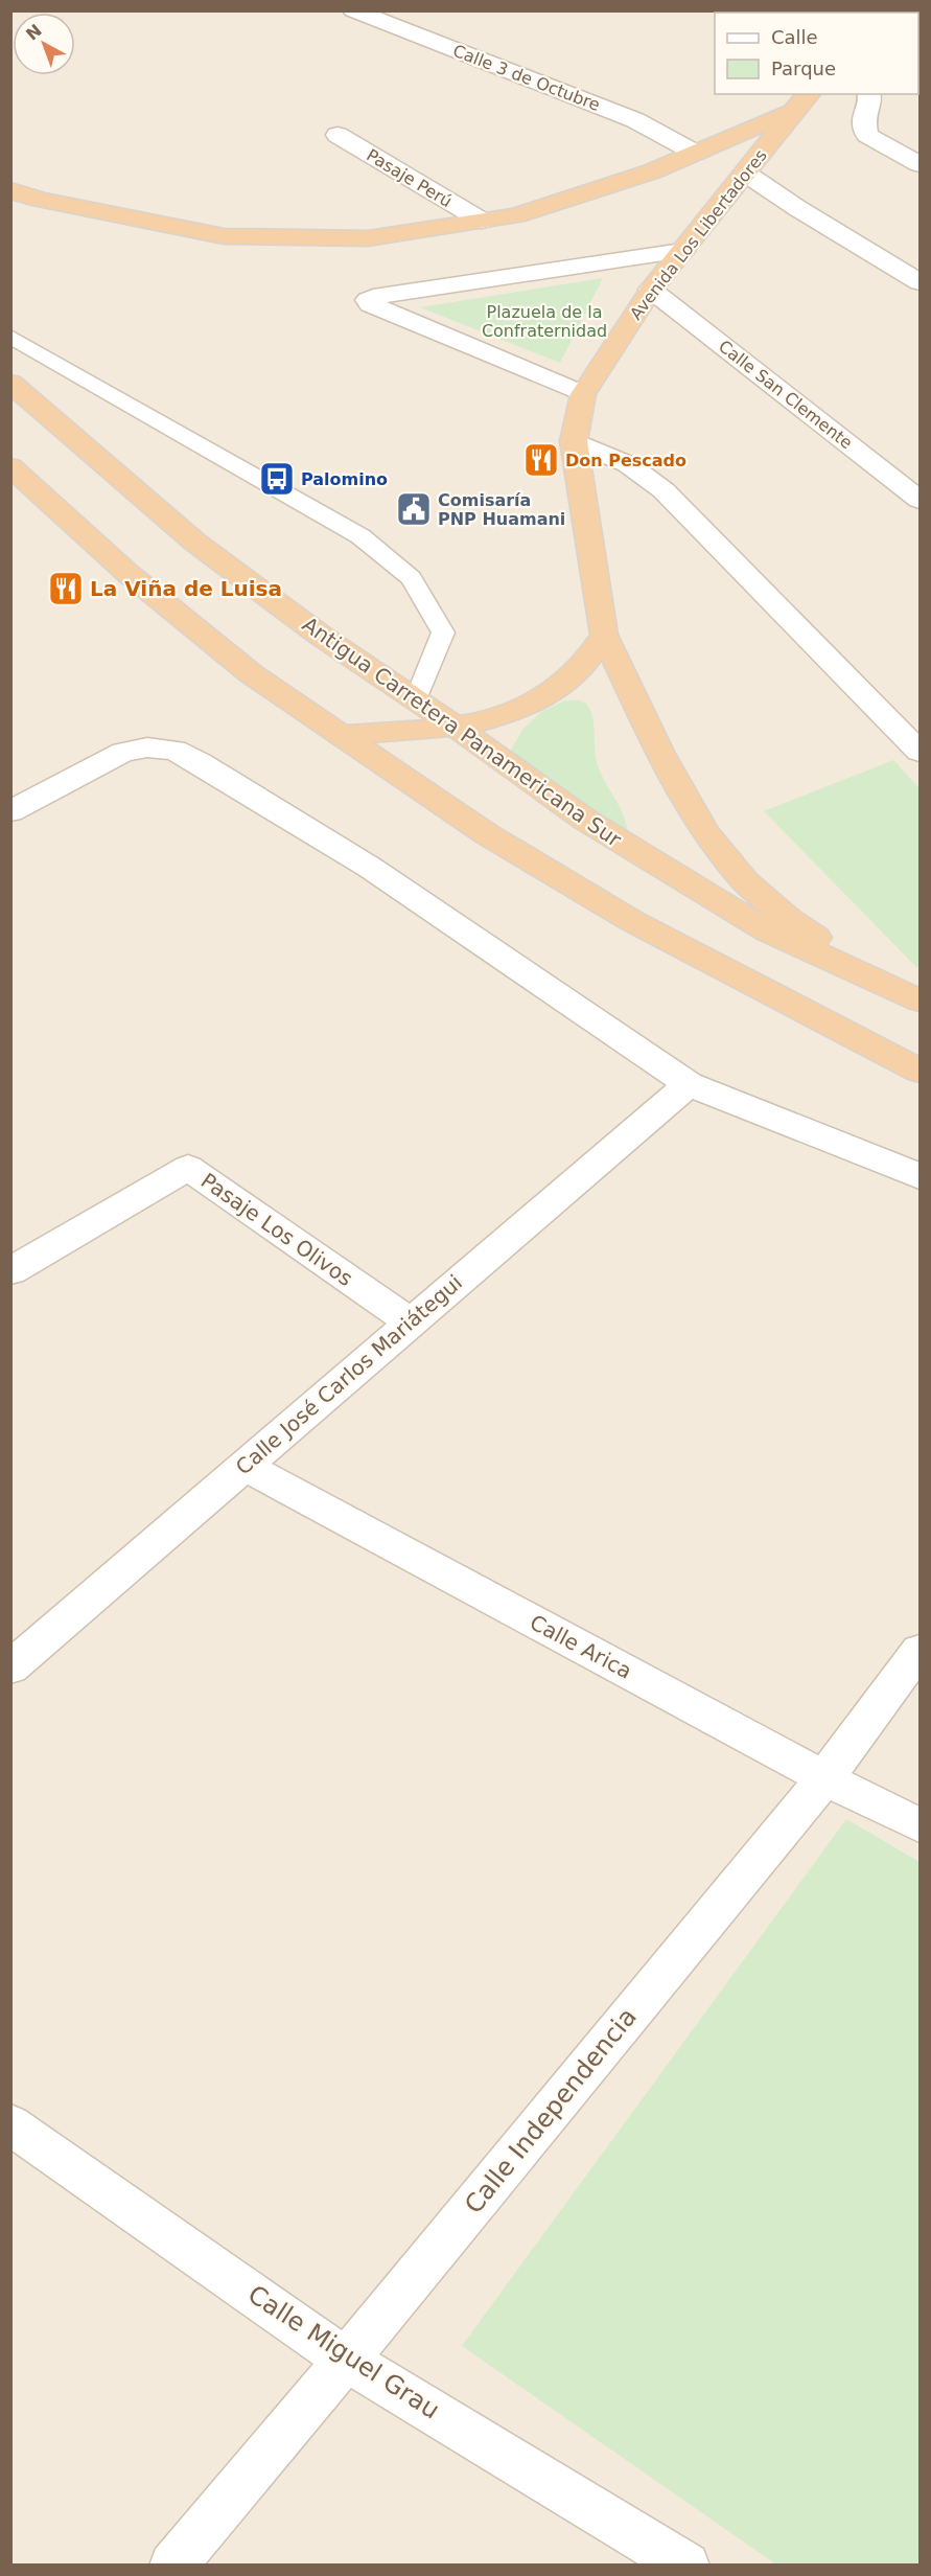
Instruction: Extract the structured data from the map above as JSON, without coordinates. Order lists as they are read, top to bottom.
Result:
{
  "streets": {
    "highway": ["Avenida Los Libertadores", "Antigua Carretera Panamericana Sur"],
    "street": [
      "Calle 3 de Octubre",
      "Pasaje Perú",
      "Calle San Clemente",
      "Pasaje Los Olivos",
      "Calle José Carlos Mariátegui",
      "Calle Arica",
      "Calle Independencia",
      "Calle Miguel Grau"
    ]
  },
  "crossings": [
    ["Avenida Los Libertadores", "Calle San Clemente"],
    ["Avenida Los Libertadores", "Antigua Carretera Panamericana Sur"],
    ["Pasaje Los Olivos", "Calle José Carlos Mariátegui"],
    ["Calle José Carlos Mariátegui", "Calle Arica"],
    ["Calle Arica", "Calle Independencia"],
    ["Calle Independencia", "Calle Miguel Grau"]
  ],
  "parks": ["Plazuela de la Confraternidad"],
  "places": {
    "restaurant": ["Don Pescado", "La Viña de Luisa"],
    "bus stop": ["Palomino"],
    "public building": ["Comisaría PNP Huamani"]
  },
  "legend": ["Calle", "Parque"],
  "north": "top left"
}
